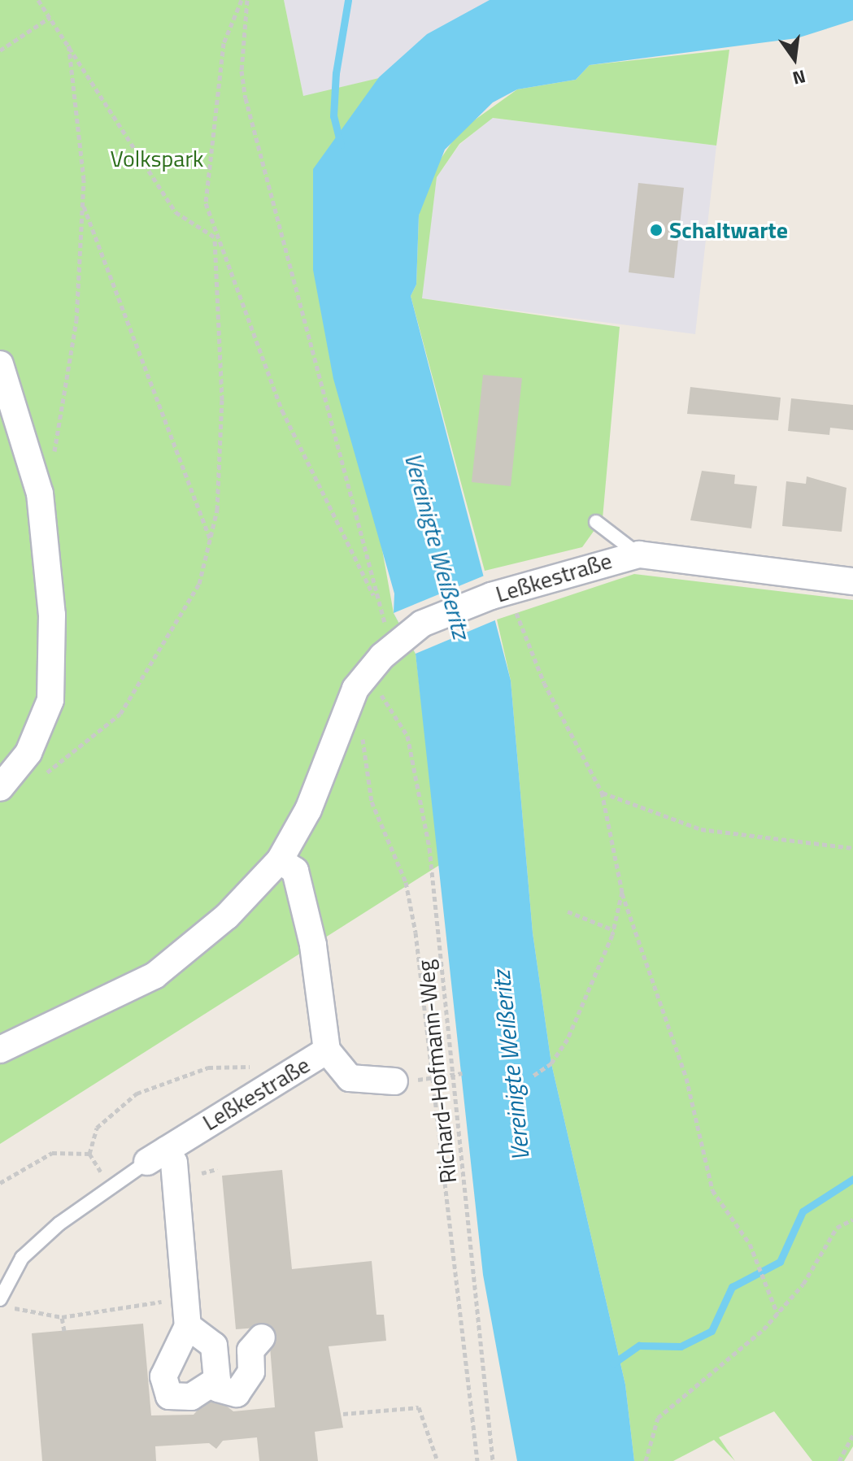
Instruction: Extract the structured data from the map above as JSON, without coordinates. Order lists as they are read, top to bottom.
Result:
{
  "streets": {
    "street": ["Leßkestraße"],
    "path": ["Richard-Hofmann-Weg"]
  },
  "water": ["Vereinigte Weißeritz"],
  "parks": ["Volkspark"],
  "places": ["Schaltwarte"],
  "north": "bottom"
}
